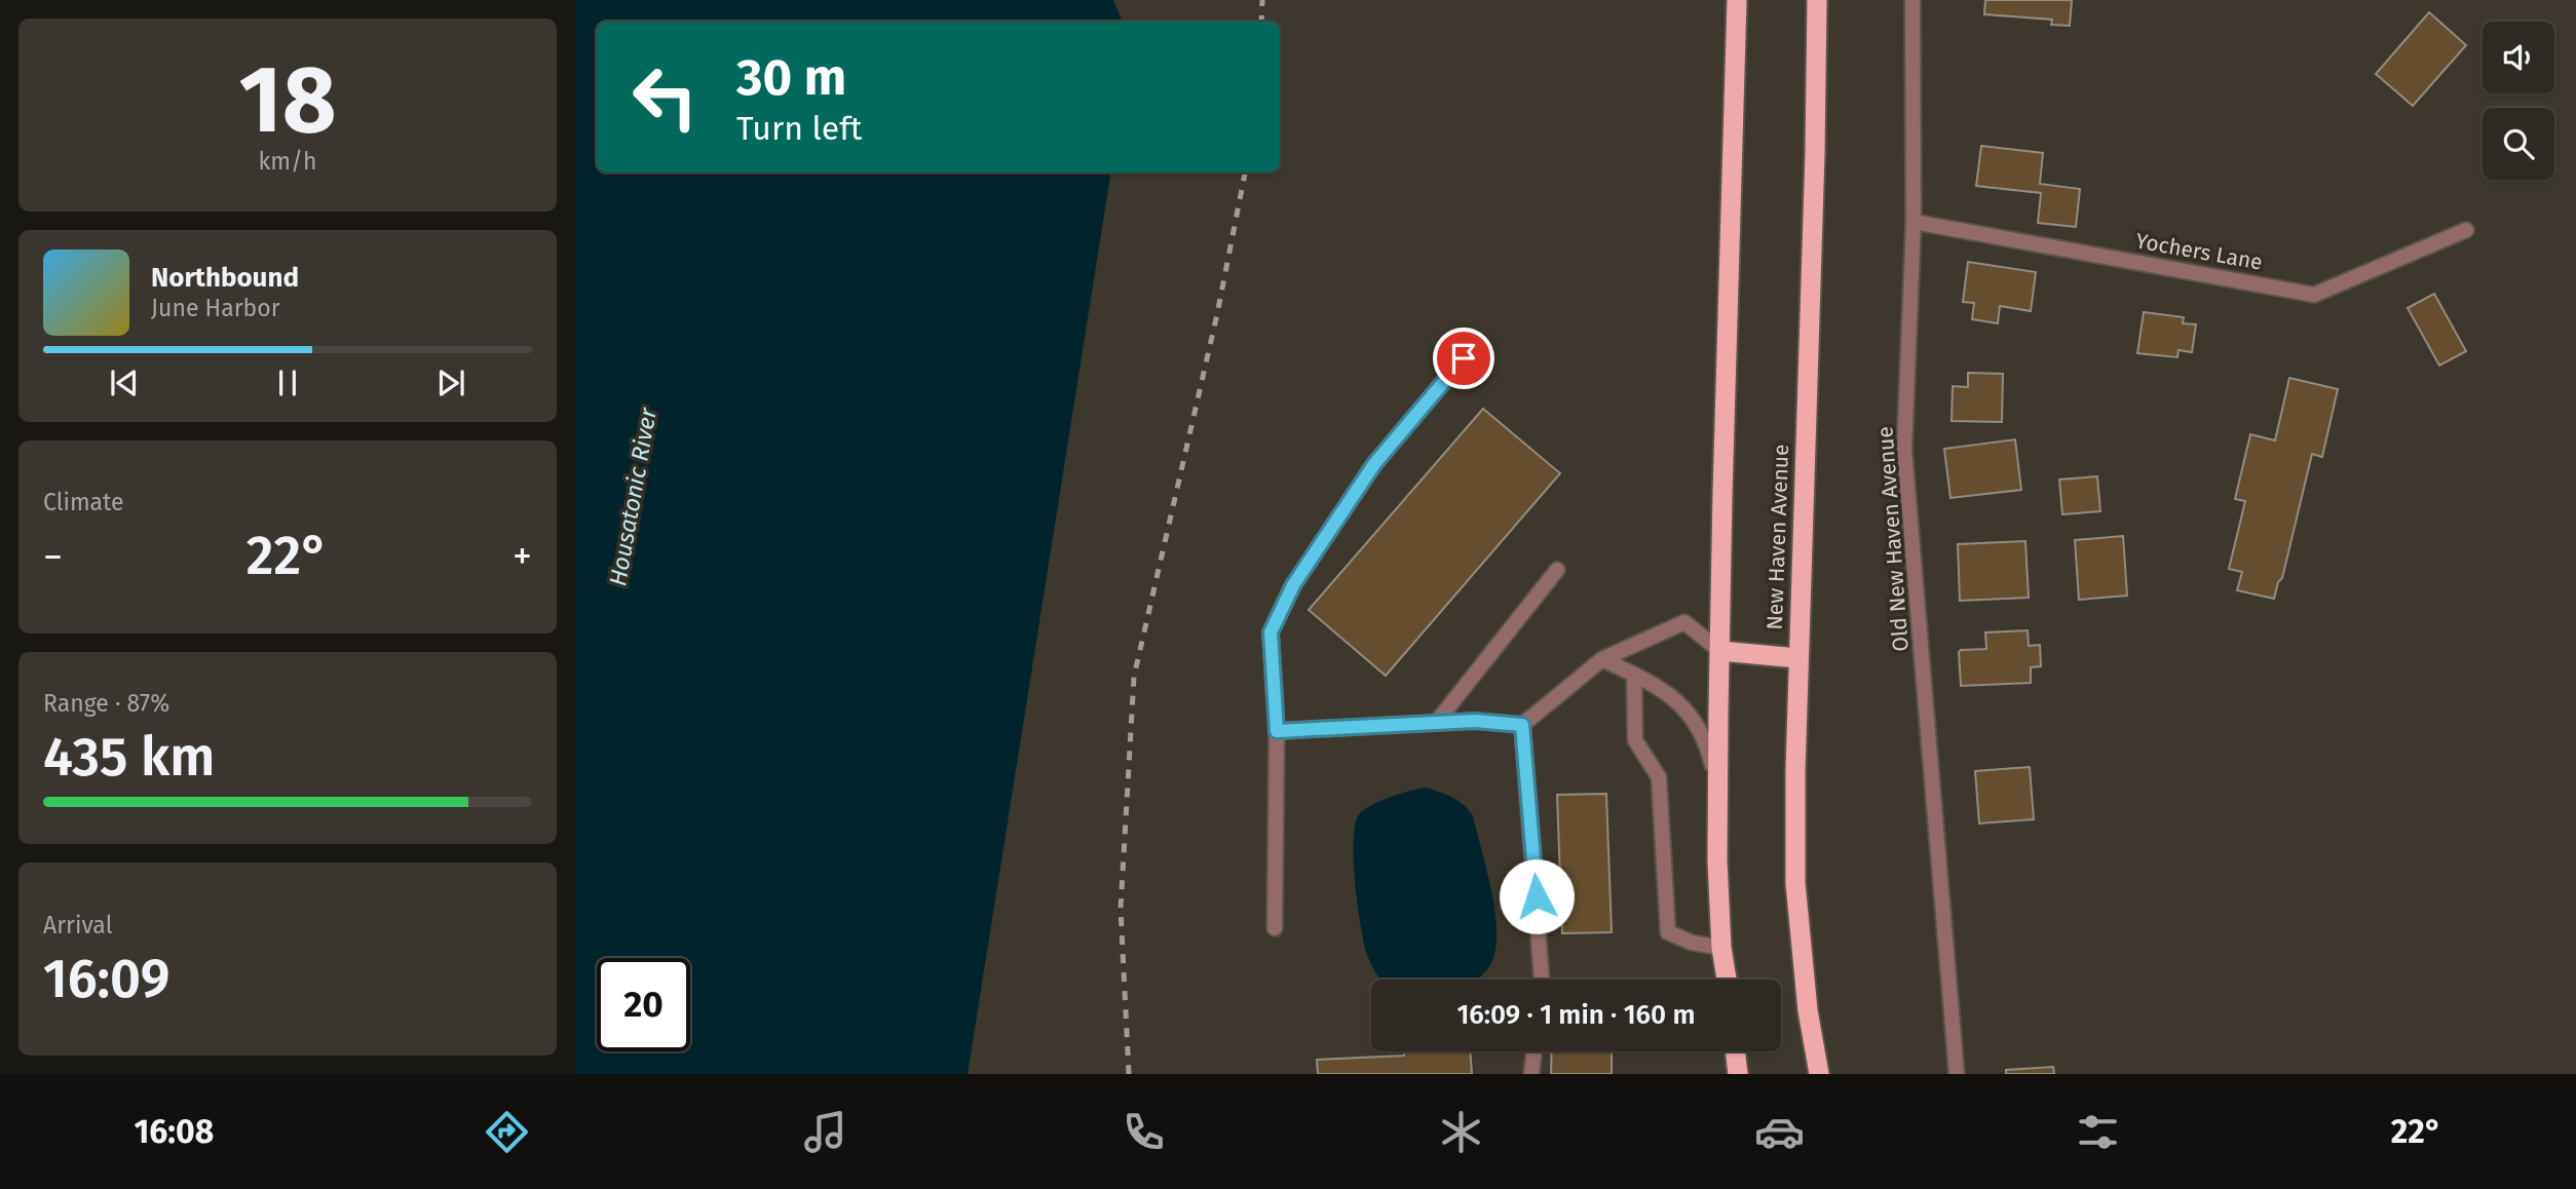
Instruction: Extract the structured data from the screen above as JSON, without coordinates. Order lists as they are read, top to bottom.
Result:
{
  "streets": {
    "highway": ["New Haven Avenue"],
    "street": ["Yochers Lane", "Old New Haven Avenue"]
  },
  "crossings": [
    ["Yochers Lane", "Old New Haven Avenue"]
  ],
  "water": ["Housatonic River"],
  "page": {
    "tile": [
      ["18", "km/h"],
      "Climate",
      ["Range · 87%", "435 km"],
      ["Arrival", "16:09"]
    ],
    "turn": ["30 m", "Turn left"],
    "song": ["Northbound", "June Harbor"],
    "heat": ["−", "22°", "+"],
    "limit": "20",
    "trip": "16:09 · 1 min · 160 m",
    "tabs": ["16:08", "22°"]
  }
}
